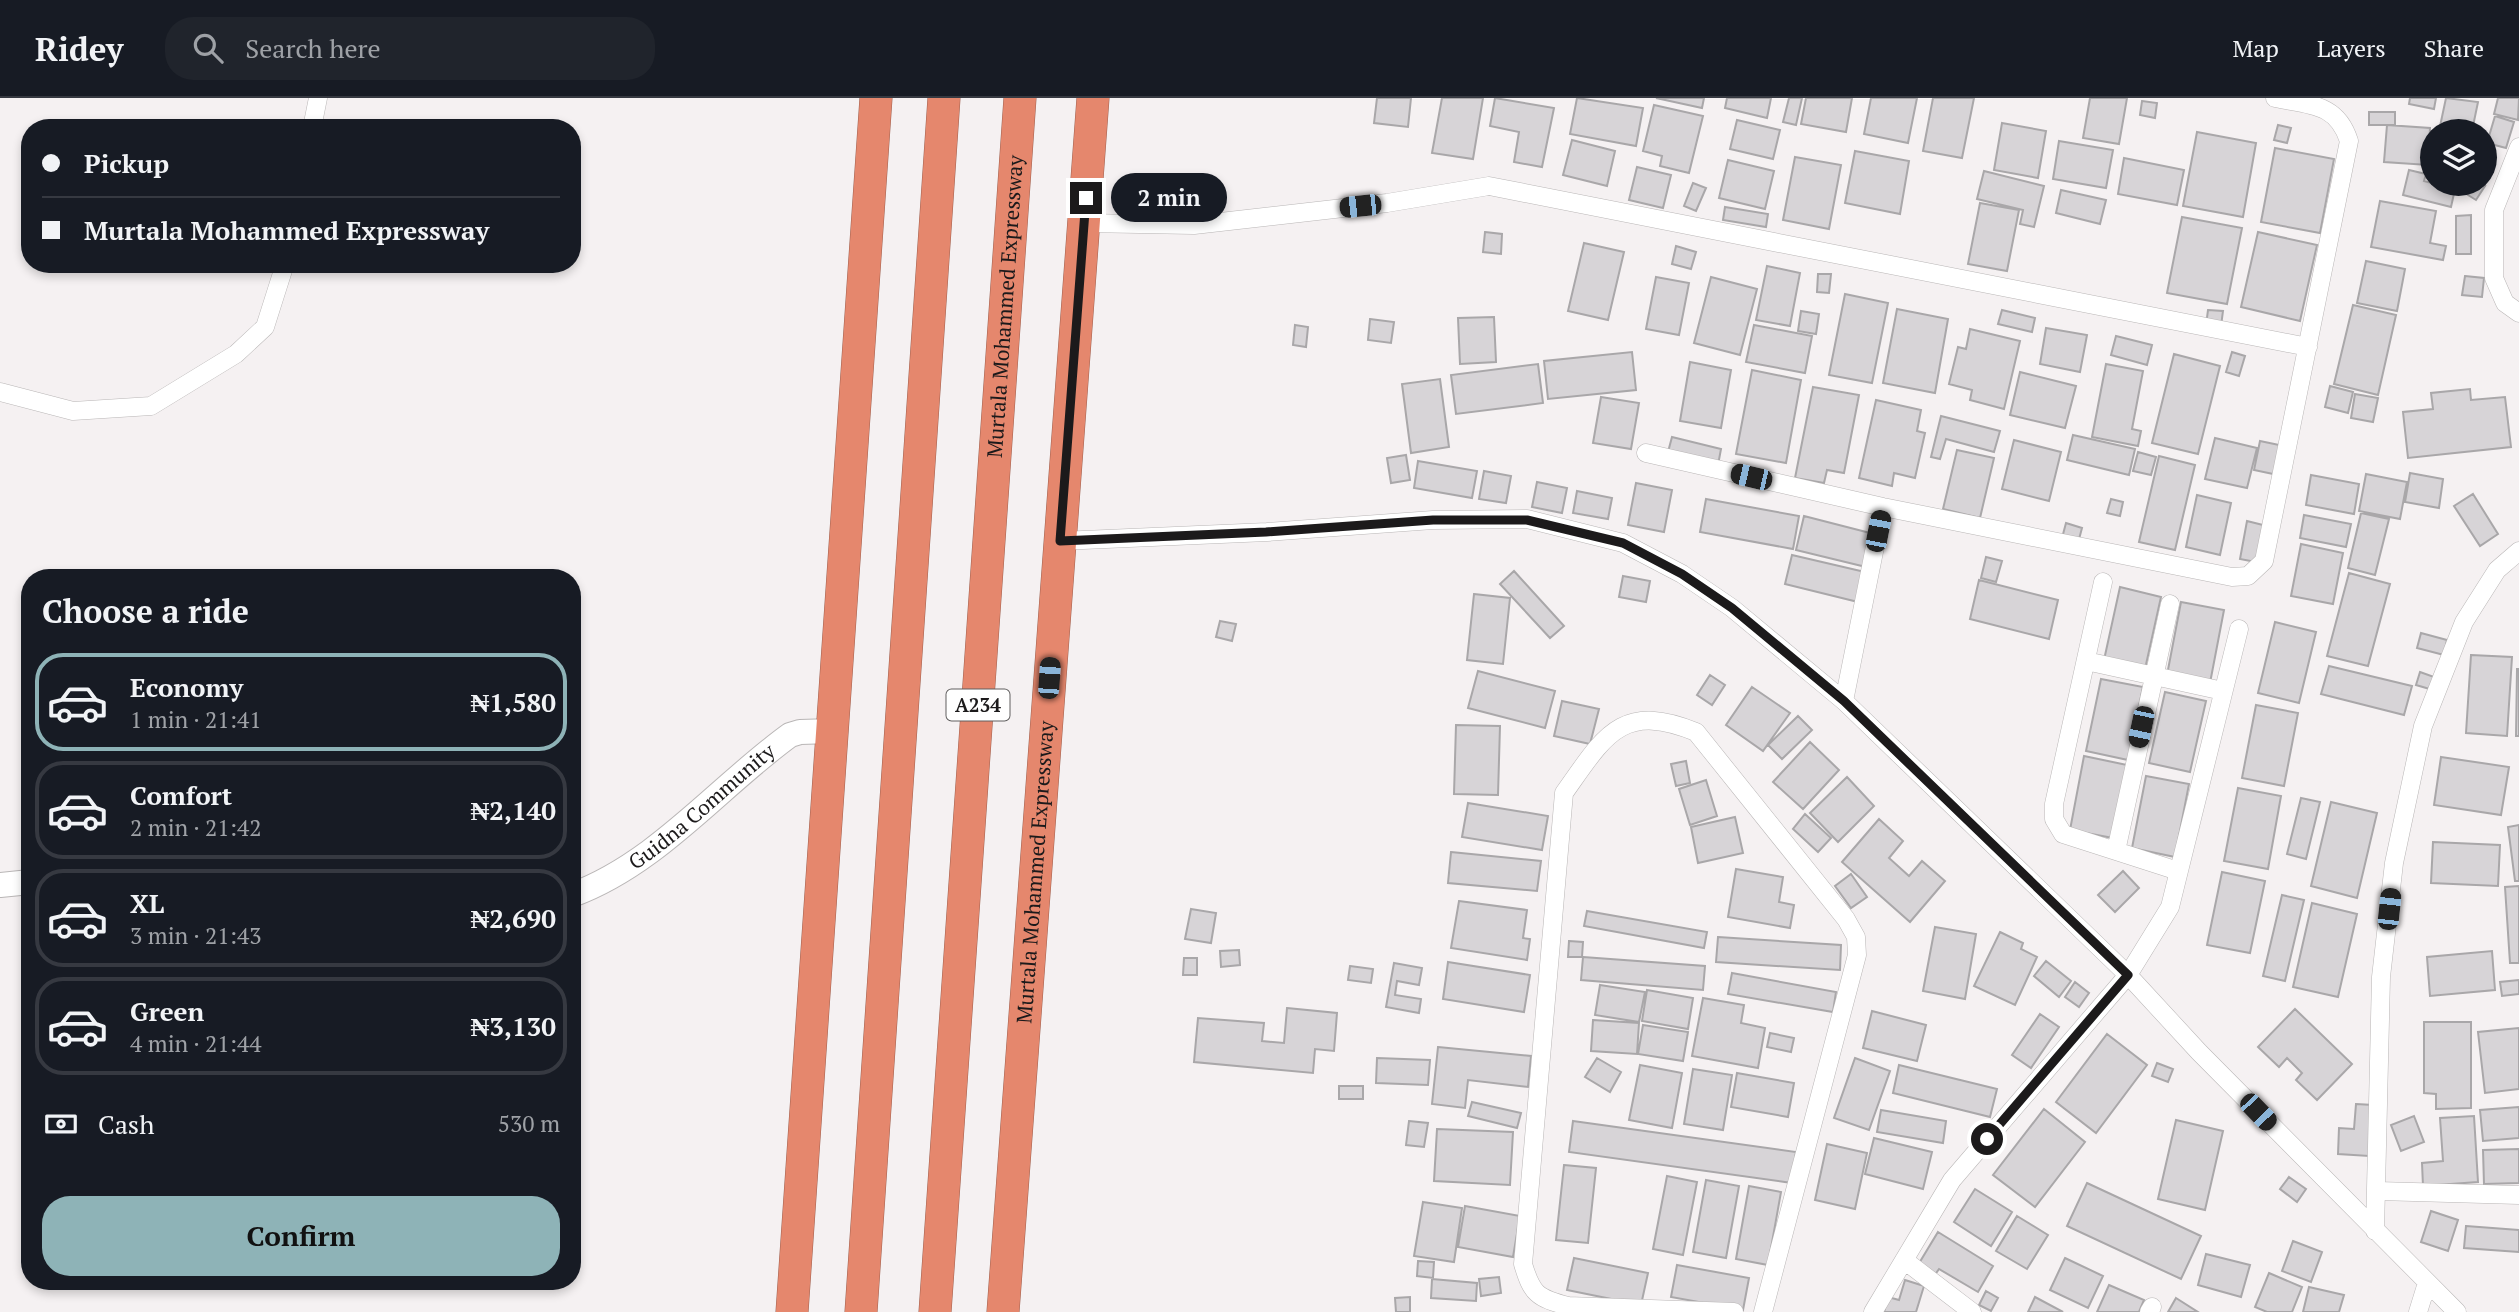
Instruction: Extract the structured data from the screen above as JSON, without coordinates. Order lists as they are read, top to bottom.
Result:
{
  "streets": {
    "highway": ["Murtala Mohammed Expressway", "A234"],
    "street": ["Guidna Community"]
  },
  "page": {
    "header": "Ridey",
    "search": "Search here",
    "nav": ["Map", "Layers", "Share"],
    "banner": ["Pickup", "Murtala Mohammed Expressway"],
    "bubble": "2 min",
    "heading": "Choose a ride",
    "list": [
      {
        "name": "Economy",
        "note": "1 min · 21:41",
        "value": "₦1,580"
      },
      {
        "name": "Comfort",
        "note": "2 min · 21:42",
        "value": "₦2,140"
      },
      {
        "name": "XL",
        "note": "3 min · 21:43",
        "value": "₦2,690"
      },
      {
        "name": "Green",
        "note": "4 min · 21:44",
        "value": "₦3,130"
      }
    ],
    "pay": ["Cash", "530 m"],
    "buttons": "Confirm"
  }
}
